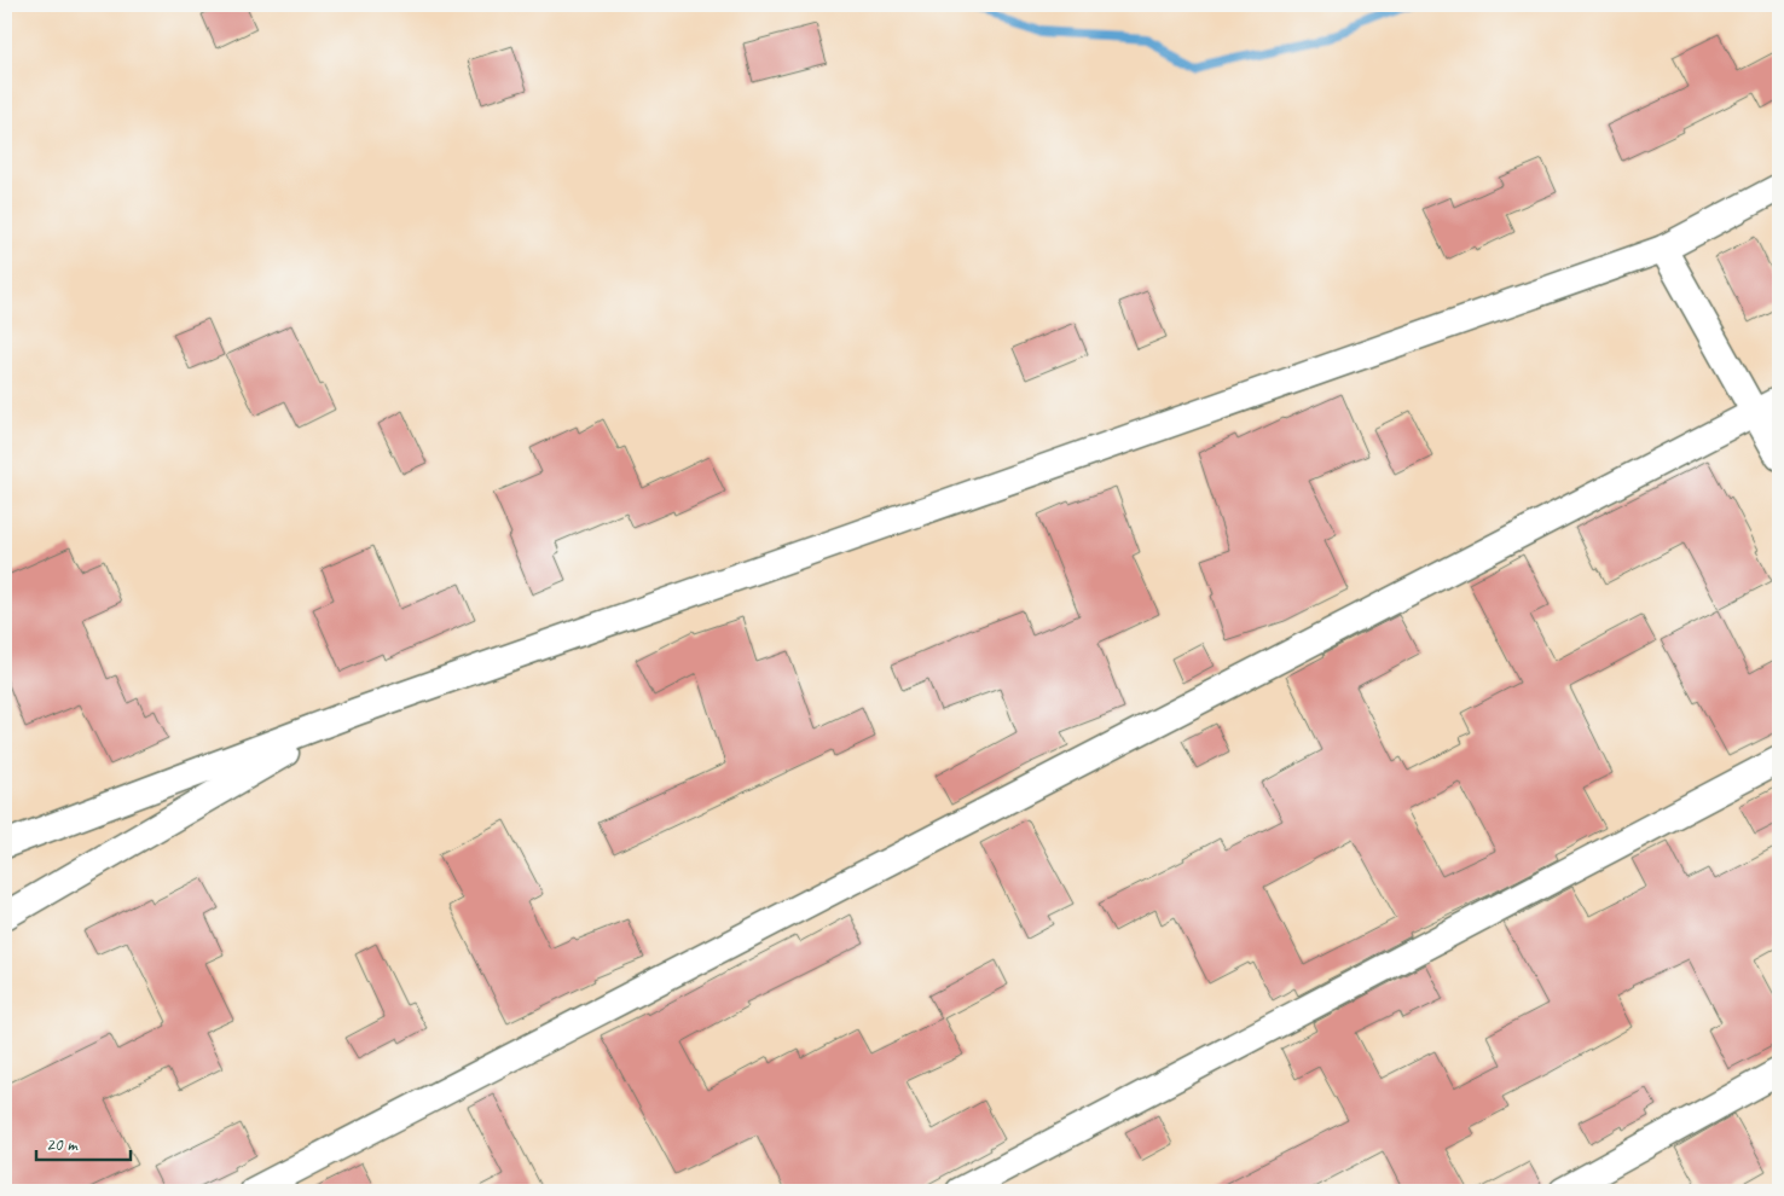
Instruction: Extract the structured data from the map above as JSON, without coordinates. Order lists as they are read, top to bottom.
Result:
{
  "scale_bar": "20 m"
}
